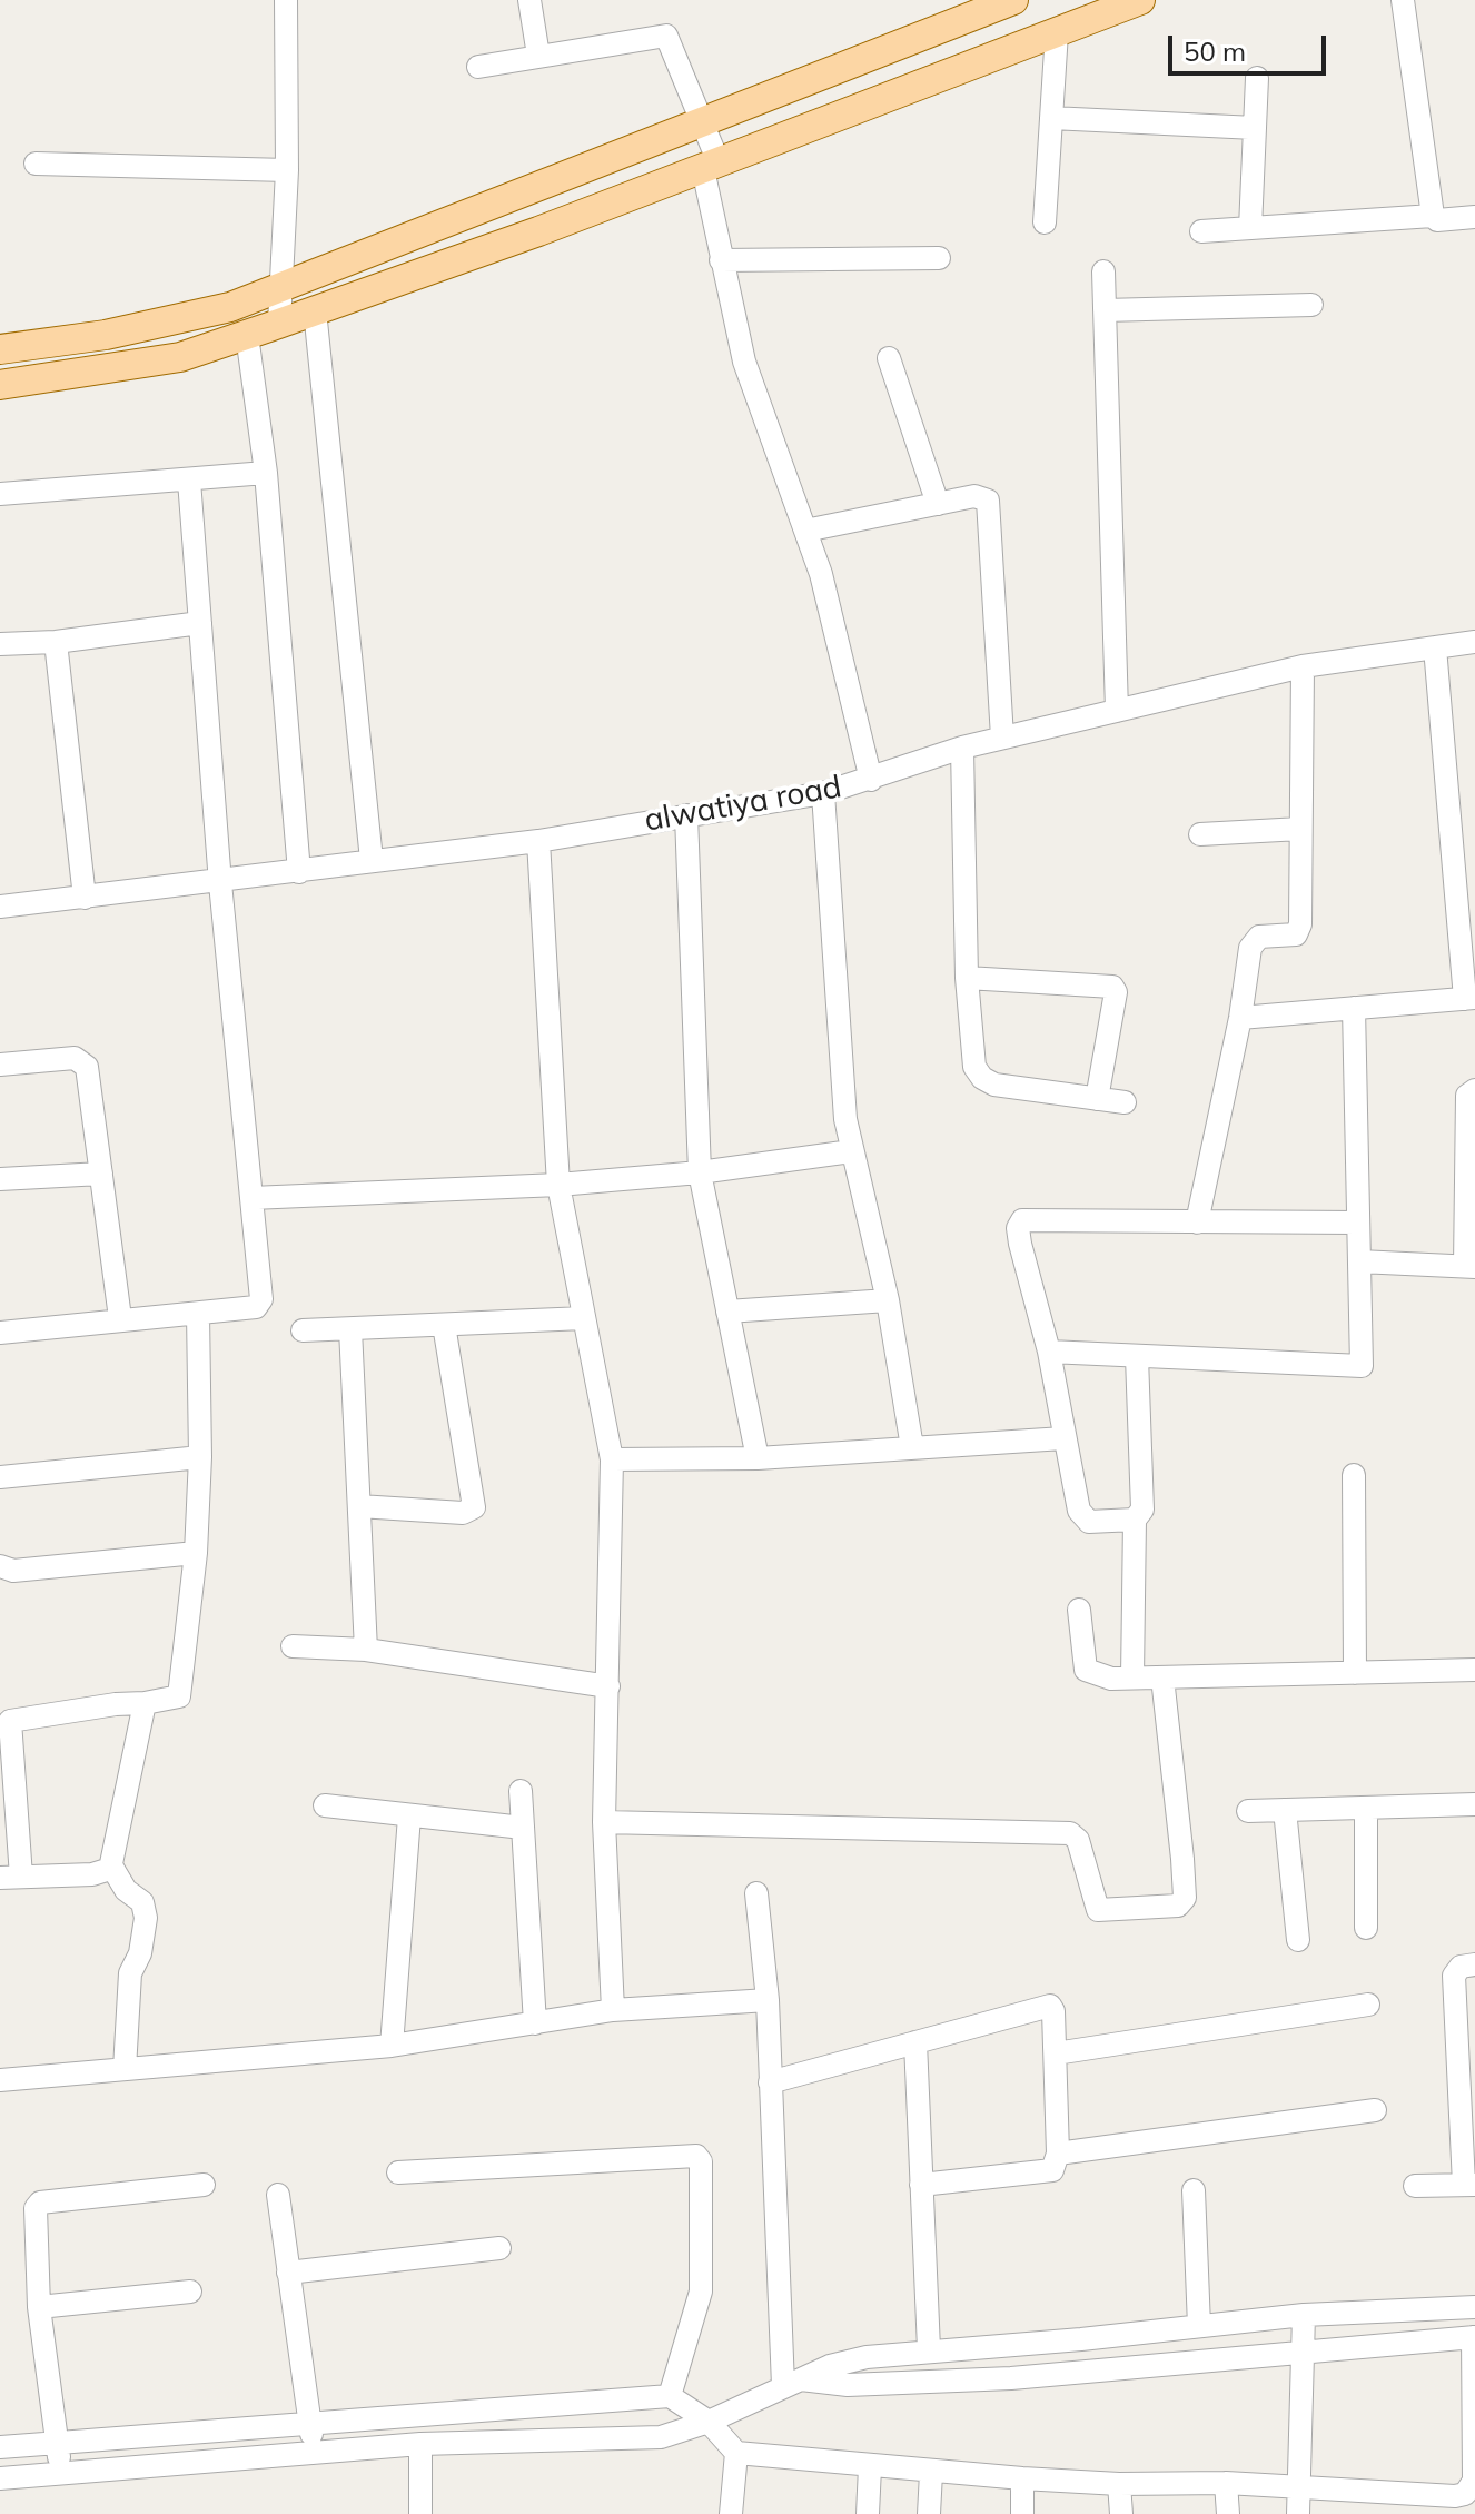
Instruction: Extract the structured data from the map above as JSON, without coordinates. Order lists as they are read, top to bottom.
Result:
{
  "streets": {
    "street": ["alwatiya road"]
  },
  "scale_bar": "50 m"
}
